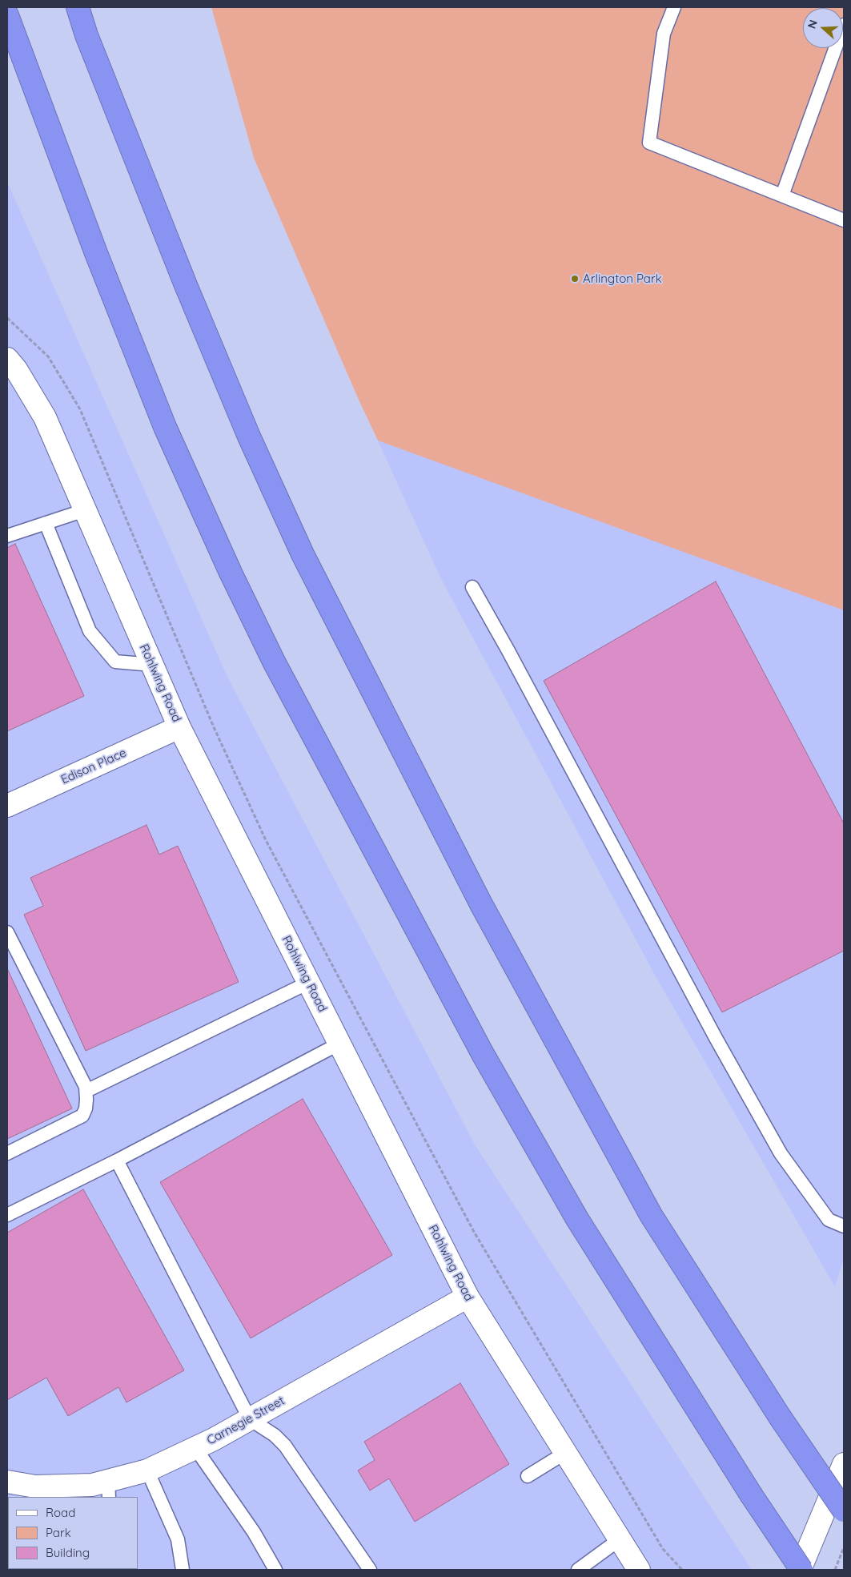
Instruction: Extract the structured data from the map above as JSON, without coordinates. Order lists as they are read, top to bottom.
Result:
{
  "streets": {
    "main road": ["Rohlwing Road", "Edison Place", "Carnegie Street"]
  },
  "crossings": [
    ["Rohlwing Road", "Edison Place"],
    ["Rohlwing Road", "Carnegie Street"]
  ],
  "places": ["Arlington Park"],
  "legend": ["Road", "Park", "Building"],
  "north": "left"
}
